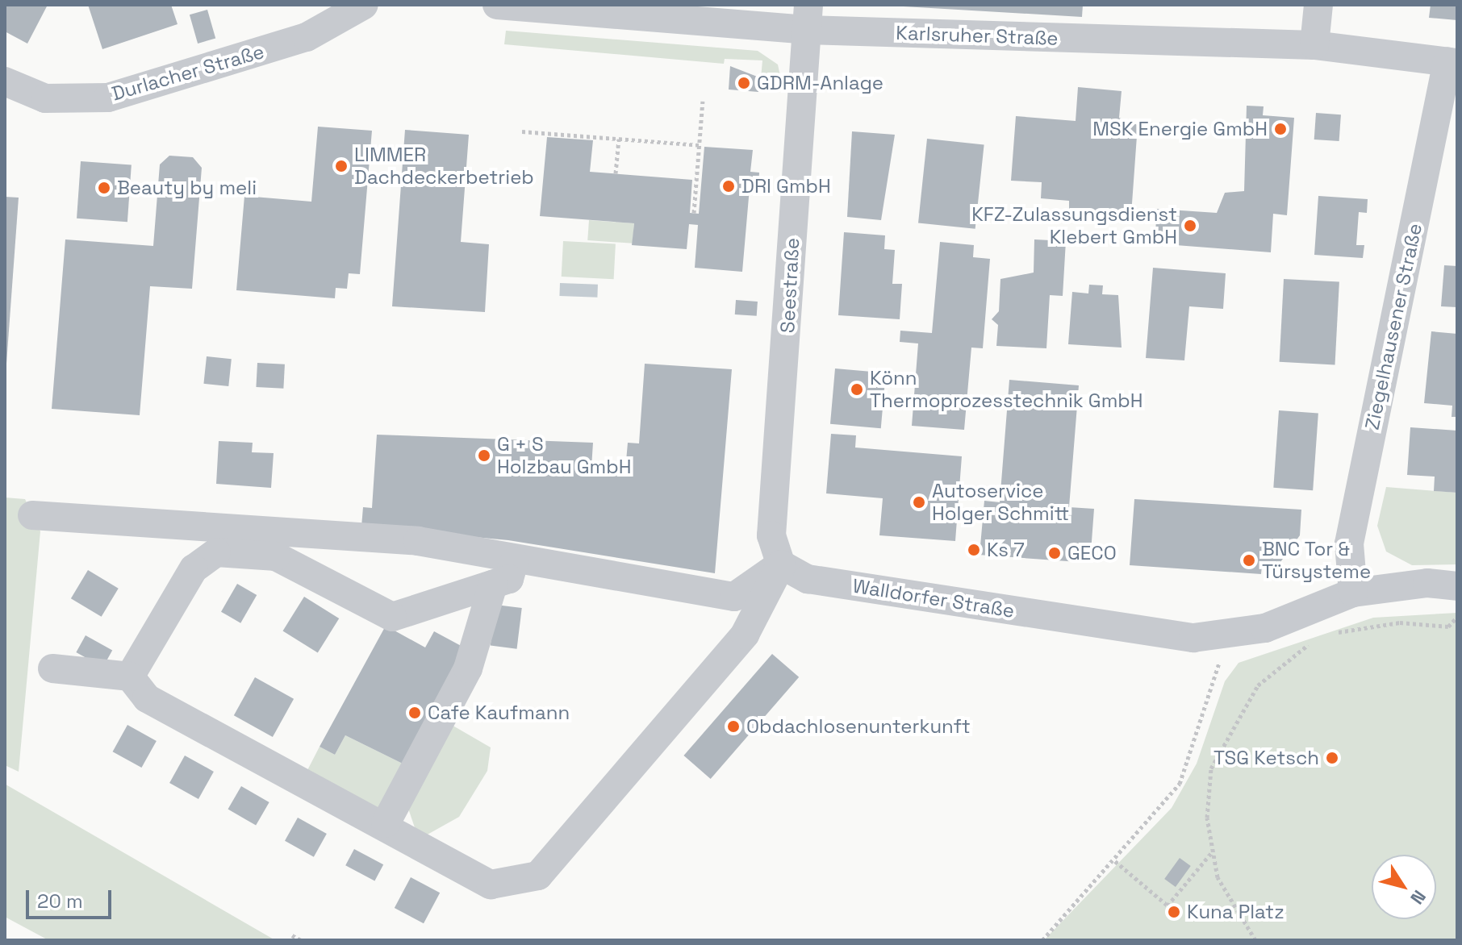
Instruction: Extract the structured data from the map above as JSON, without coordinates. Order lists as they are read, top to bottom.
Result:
{
  "streets": {
    "street": [
      "Karlsruher Straße",
      "Durlacher Straße",
      "Seestraße",
      "Ziegelhausener Straße",
      "Walldorfer Straße"
    ]
  },
  "crossings": [
    ["Karlsruher Straße", "Seestraße"],
    ["Karlsruher Straße", "Ziegelhausener Straße"],
    ["Seestraße", "Walldorfer Straße"],
    ["Ziegelhausener Straße", "Walldorfer Straße"]
  ],
  "places": [
    "GDRM-Anlage",
    "MSK Energie GmbH",
    "LIMMER Dachdeckerbetrieb",
    "DRI GmbH",
    "Beauty by meli",
    "KFZ-Zulassungsdienst Klebert GmbH",
    "Könn Thermoprozesstechnik GmbH",
    "G + S Holzbau GmbH",
    "Autoservice Holger Schmitt",
    "Ks 7",
    "GECO",
    "BNC Tor & Türsysteme",
    "Cafe Kaufmann",
    "Obdachlosenunterkunft",
    "TSG Ketsch",
    "Kuna Platz"
  ],
  "scale_bar": "20 m",
  "north": "bottom right"
}
